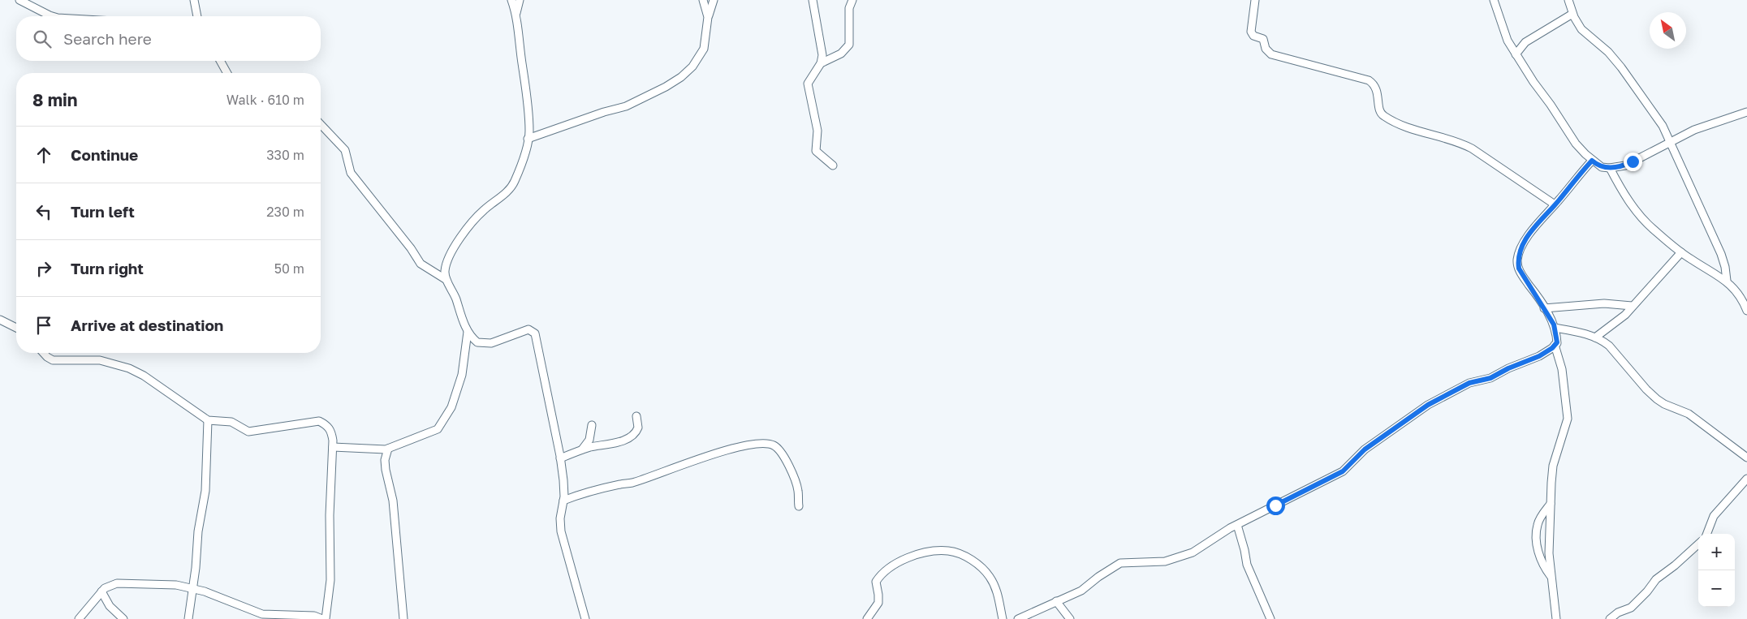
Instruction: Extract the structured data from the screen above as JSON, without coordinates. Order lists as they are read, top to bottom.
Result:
{
  "north": "top left",
  "page": {
    "search": "Search here",
    "heading": ["8 min", "Walk · 610 m"],
    "list": [
      ["Continue", "330 m"],
      ["Turn left", "230 m"],
      ["Turn right", "50 m"],
      "Arrive at destination"
    ],
    "map_buttons": ["+", "−"]
  }
}
